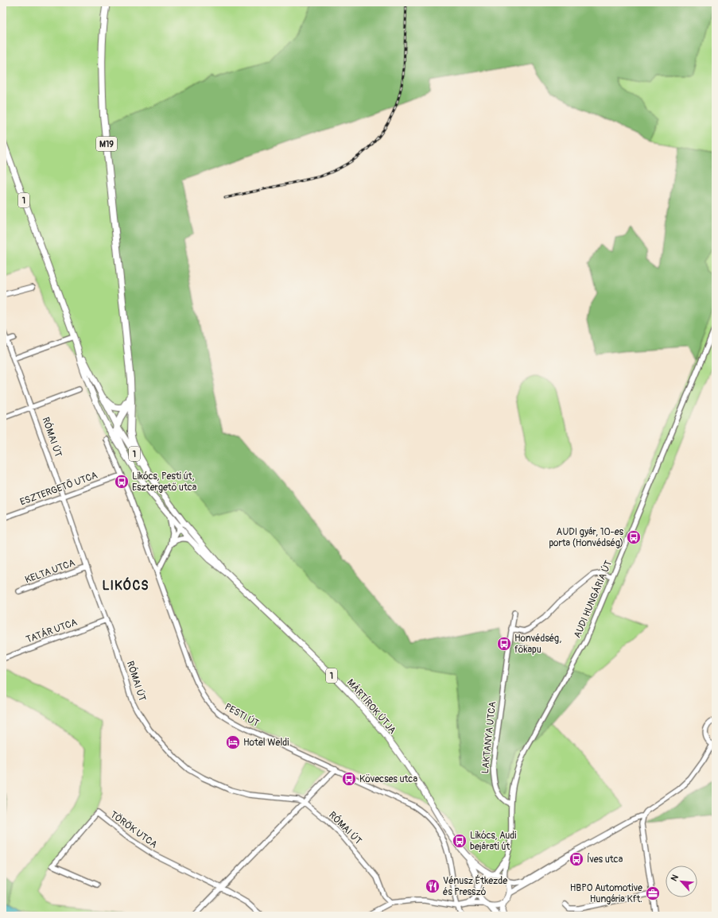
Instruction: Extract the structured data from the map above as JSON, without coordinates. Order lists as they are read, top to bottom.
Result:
{
  "streets": {
    "highway": ["M19"],
    "main road": ["1", "MÁRTÍROK ÚTJA"],
    "street": [
      "RÓMAI ÚT",
      "ESZTERGETŐ UTCA",
      "KELTA UTCA",
      "AUDI HUNGÁRIA ÚT",
      "TATÁR UTCA",
      "PESTI ÚT",
      "LAKTANYA UTCA",
      "TÖRÖK UTCA"
    ]
  },
  "crossings": [
    ["1", "MÁRTÍROK ÚTJA"],
    ["RÓMAI ÚT", "ESZTERGETŐ UTCA"],
    ["RÓMAI ÚT", "KELTA UTCA"],
    ["RÓMAI ÚT", "TATÁR UTCA"],
    ["ESZTERGETŐ UTCA", "PESTI ÚT"],
    ["AUDI HUNGÁRIA ÚT", "LAKTANYA UTCA"]
  ],
  "districts": ["LIKÓCS"],
  "places": {
    "bus stop": [
      "Likócs, Pesti út, Esztergető utca",
      "AUDI gyár, 10-es porta (Honvédség)",
      "Honvédség, főkapu",
      "Kövecses utca",
      "Likócs, Audi bejárati út",
      "Íves utca"
    ],
    "hotel": ["Hotel Weldi"],
    "restaurant": ["Vénusz Étkezde és Presszó"],
    "office": ["HBPO Automotive Hungária Kft."]
  },
  "north": "top left"
}
